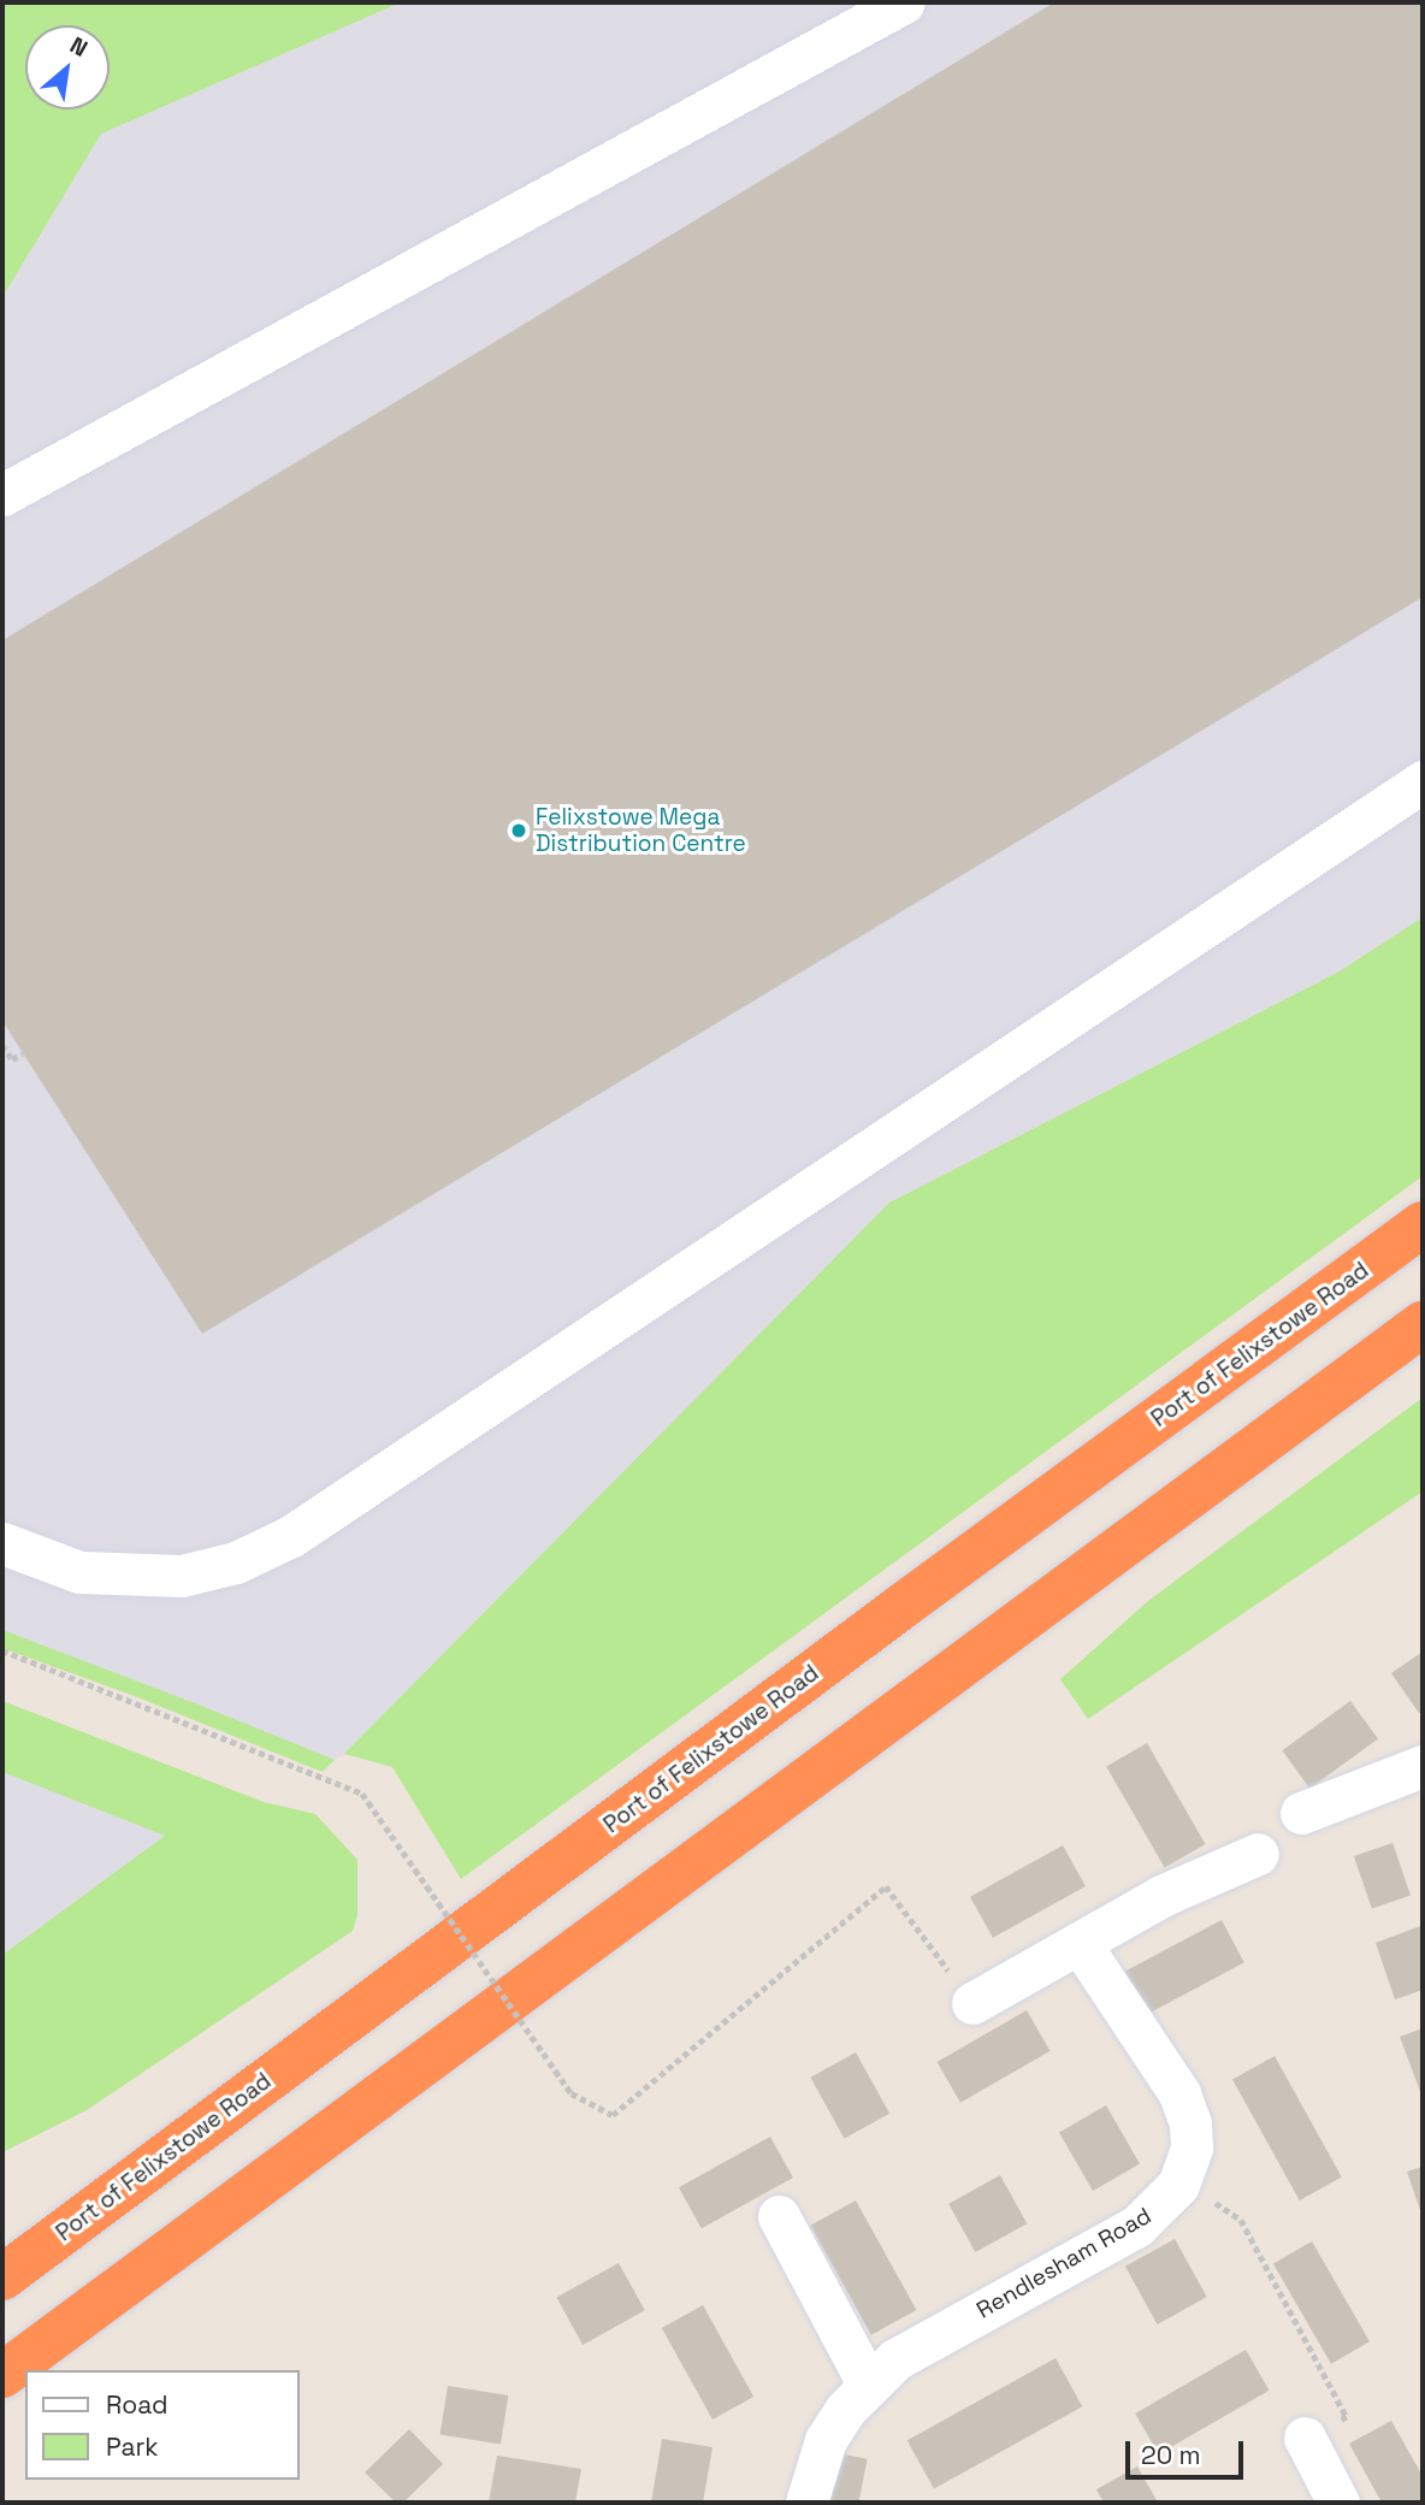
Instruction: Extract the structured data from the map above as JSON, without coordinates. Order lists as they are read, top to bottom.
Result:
{
  "streets": {
    "highway": ["Port of Felixstowe Road"],
    "street": ["Rendlesham Road"]
  },
  "places": ["Felixstowe Mega Distribution Centre"],
  "legend": ["Road", "Park"],
  "scale_bar": "20 m",
  "north": "top right"
}
